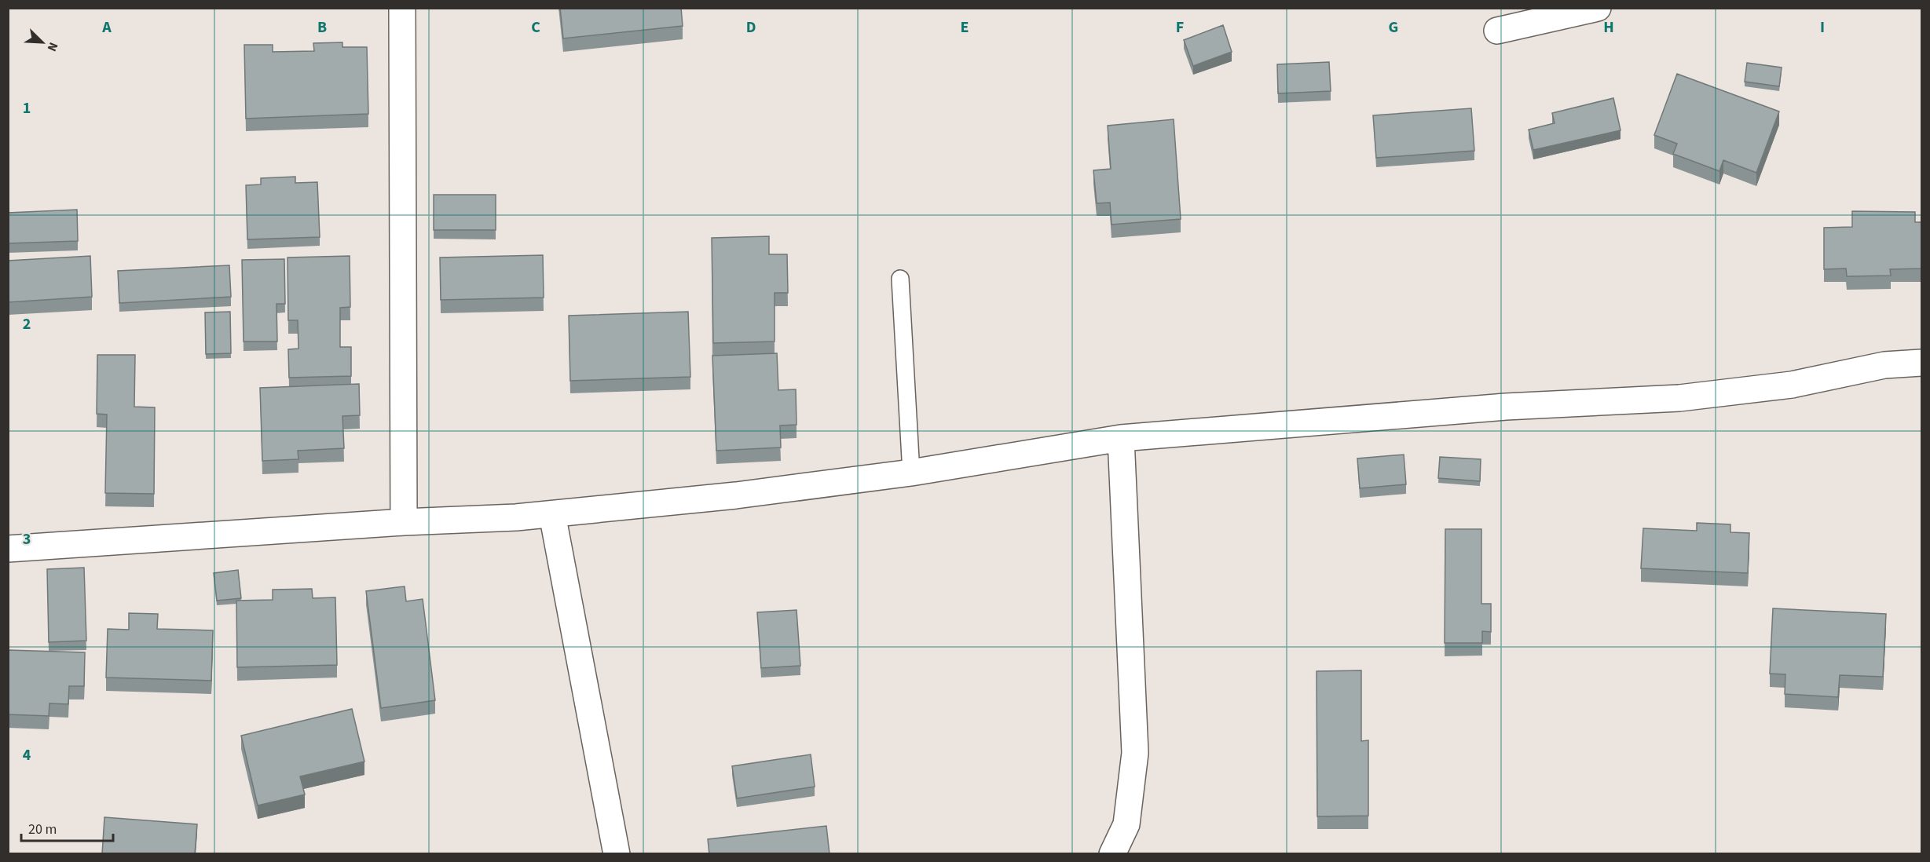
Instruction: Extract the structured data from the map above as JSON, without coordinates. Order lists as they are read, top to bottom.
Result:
{
  "scale_bar": "20 m",
  "north": "bottom right",
  "grid": {
    "columns": [
      "A",
      "B",
      "C",
      "D",
      "E",
      "F",
      "G",
      "H",
      "I"
    ],
    "rows": [
      "1",
      "2",
      "3",
      "4"
    ]
  }
}
